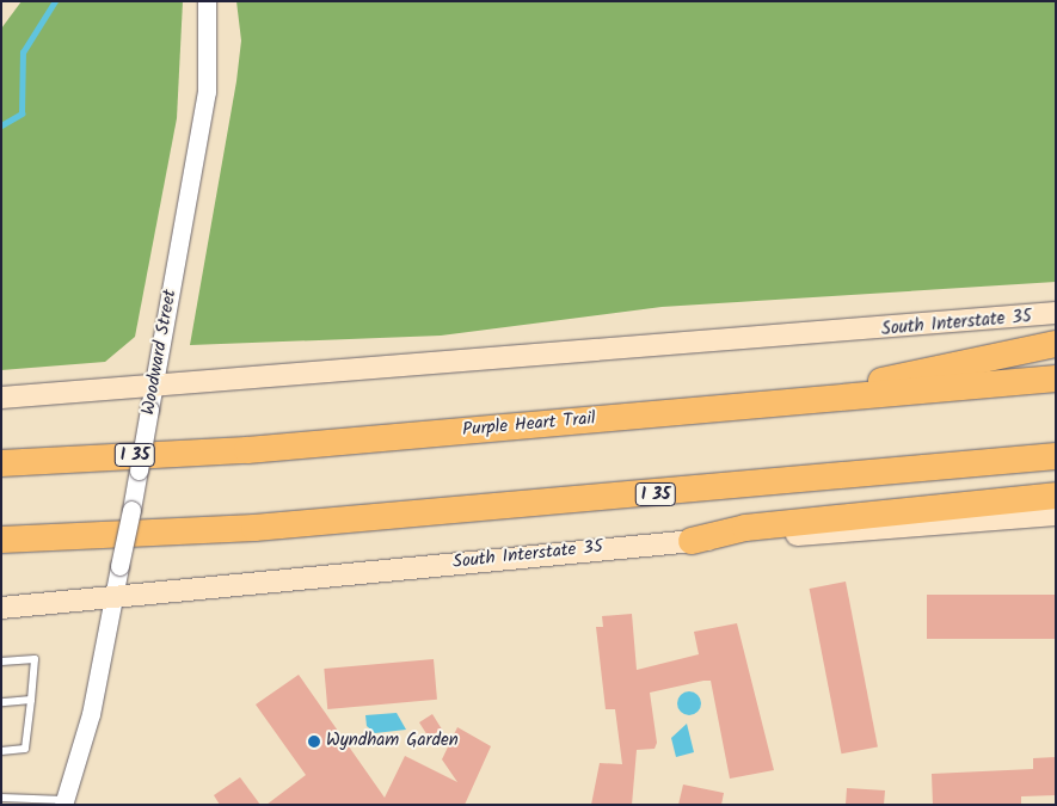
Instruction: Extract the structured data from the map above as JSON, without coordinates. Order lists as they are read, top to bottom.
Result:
{
  "streets": {
    "highway": ["Purple Heart Trail", "I 35"],
    "main road": ["South Interstate 35"],
    "street": ["Woodward Street"]
  },
  "crossings": [
    ["South Interstate 35", "Woodward Street"]
  ],
  "places": ["Wyndham Garden"]
}
